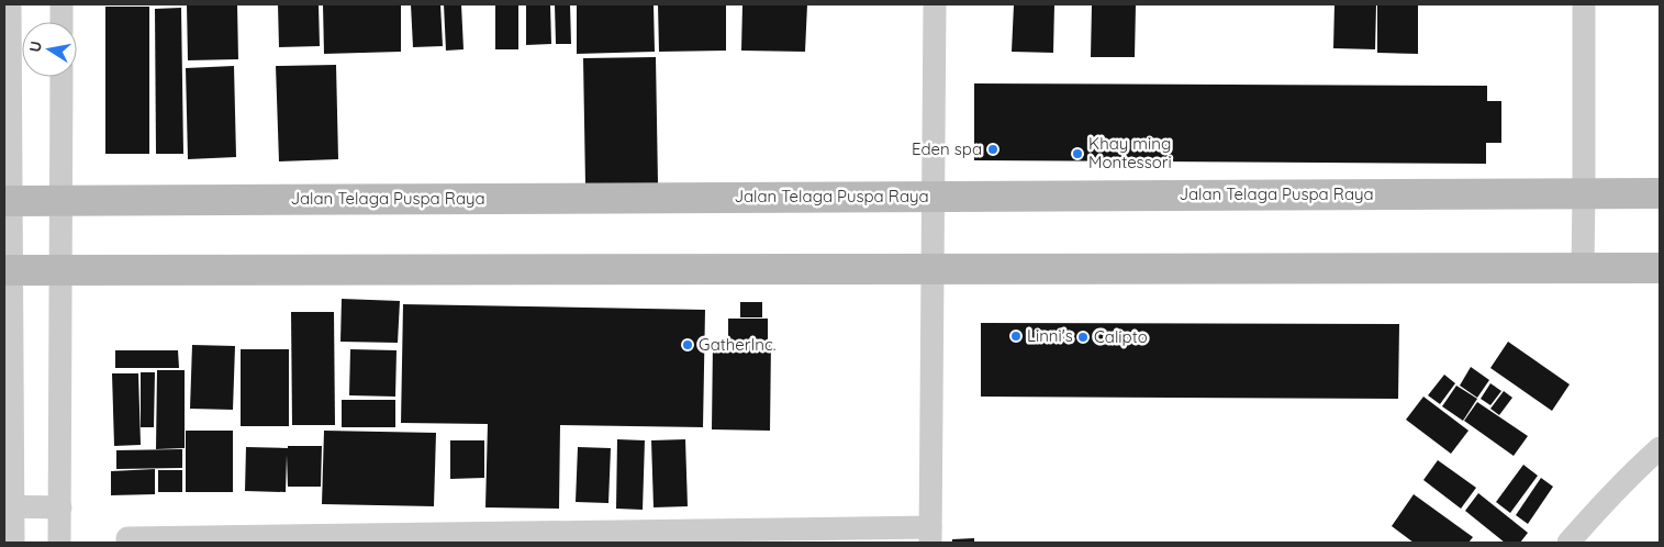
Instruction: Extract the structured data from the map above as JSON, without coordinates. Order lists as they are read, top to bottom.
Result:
{
  "streets": {
    "main road": ["Jalan Telaga Puspa Raya"]
  },
  "places": [
    "Eden spa",
    "Khay ming Montessori",
    "Linni's",
    "Calipto",
    "GatherInc."
  ],
  "north": "left"
}
